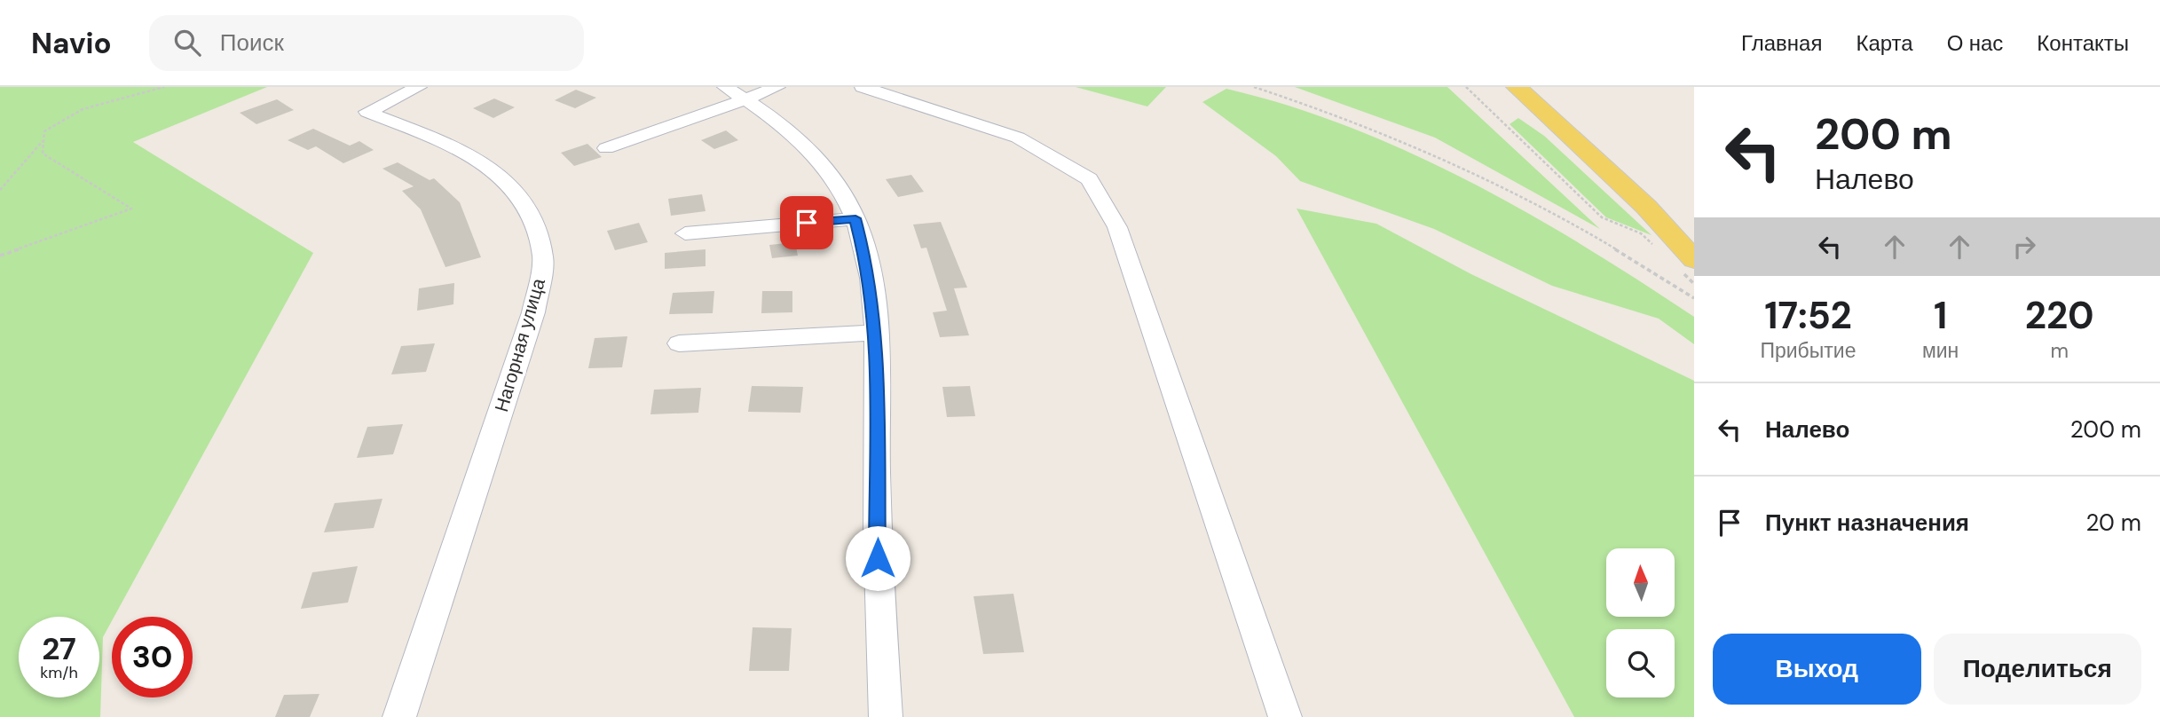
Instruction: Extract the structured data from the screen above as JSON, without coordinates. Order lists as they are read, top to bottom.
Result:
{
  "streets": {
    "street": ["Нагорная улица"]
  },
  "north": "top",
  "page": {
    "header": "Navio",
    "search": "Поиск",
    "nav": [
      "Главная",
      "Карта",
      "О нас",
      "Контакты"
    ],
    "turn": ["200 m", "Налево"],
    "eta": [
      "17:52",
      "Прибытие",
      "1",
      "мин",
      "220",
      "m"
    ],
    "list": [
      {
        "name": "Налево",
        "value": "200 m"
      },
      {
        "name": "Пункт назначения",
        "value": "20 m"
      }
    ],
    "speed": "27 km/h",
    "limit": "30",
    "buttons": ["Выход", "Поделиться"]
  }
}
